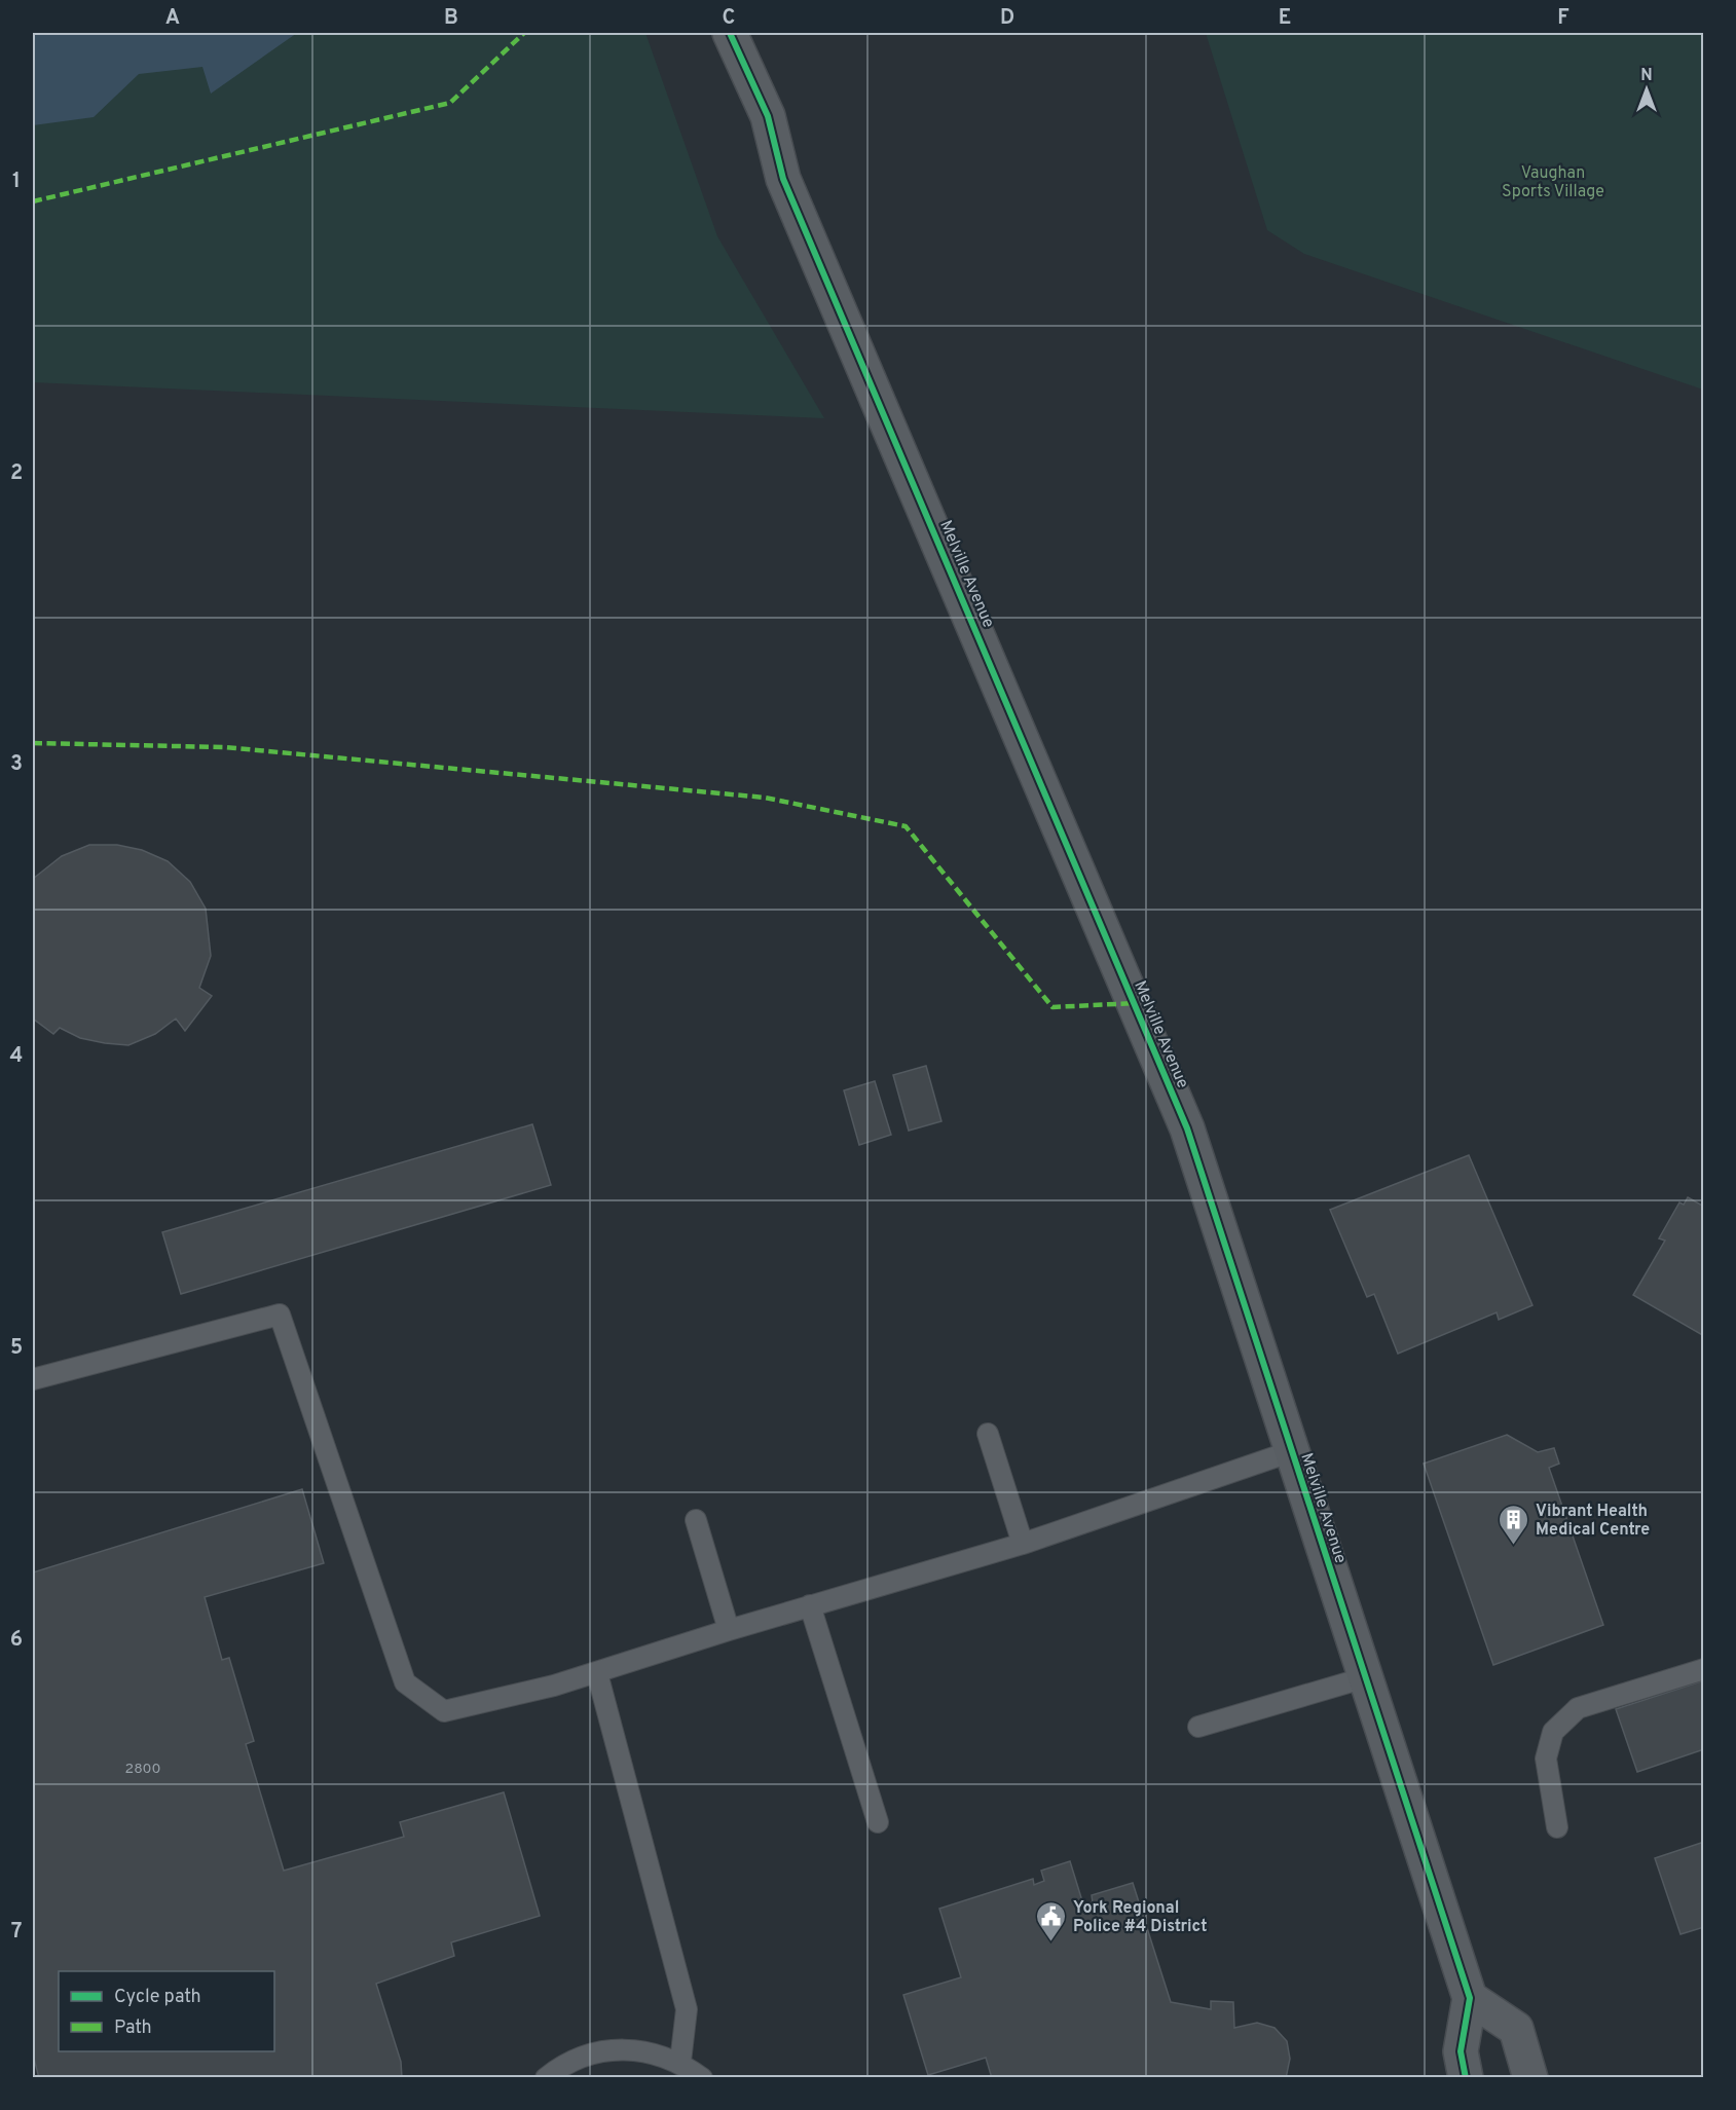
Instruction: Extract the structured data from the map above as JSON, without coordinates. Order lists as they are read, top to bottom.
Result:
{
  "streets": {
    "street": ["Melville Avenue"]
  },
  "parks": ["Vaughan Sports Village"],
  "places": {
    "building": ["Vibrant Health Medical Centre"],
    "public building": ["York Regional Police #4 District"]
  },
  "house_numbers": ["2800"],
  "legend": ["Cycle path", "Path"],
  "north": "top",
  "grid": {
    "columns": [
      "A",
      "B",
      "C",
      "D",
      "E",
      "F"
    ],
    "rows": [
      "1",
      "2",
      "3",
      "4",
      "5",
      "6",
      "7"
    ]
  }
}
